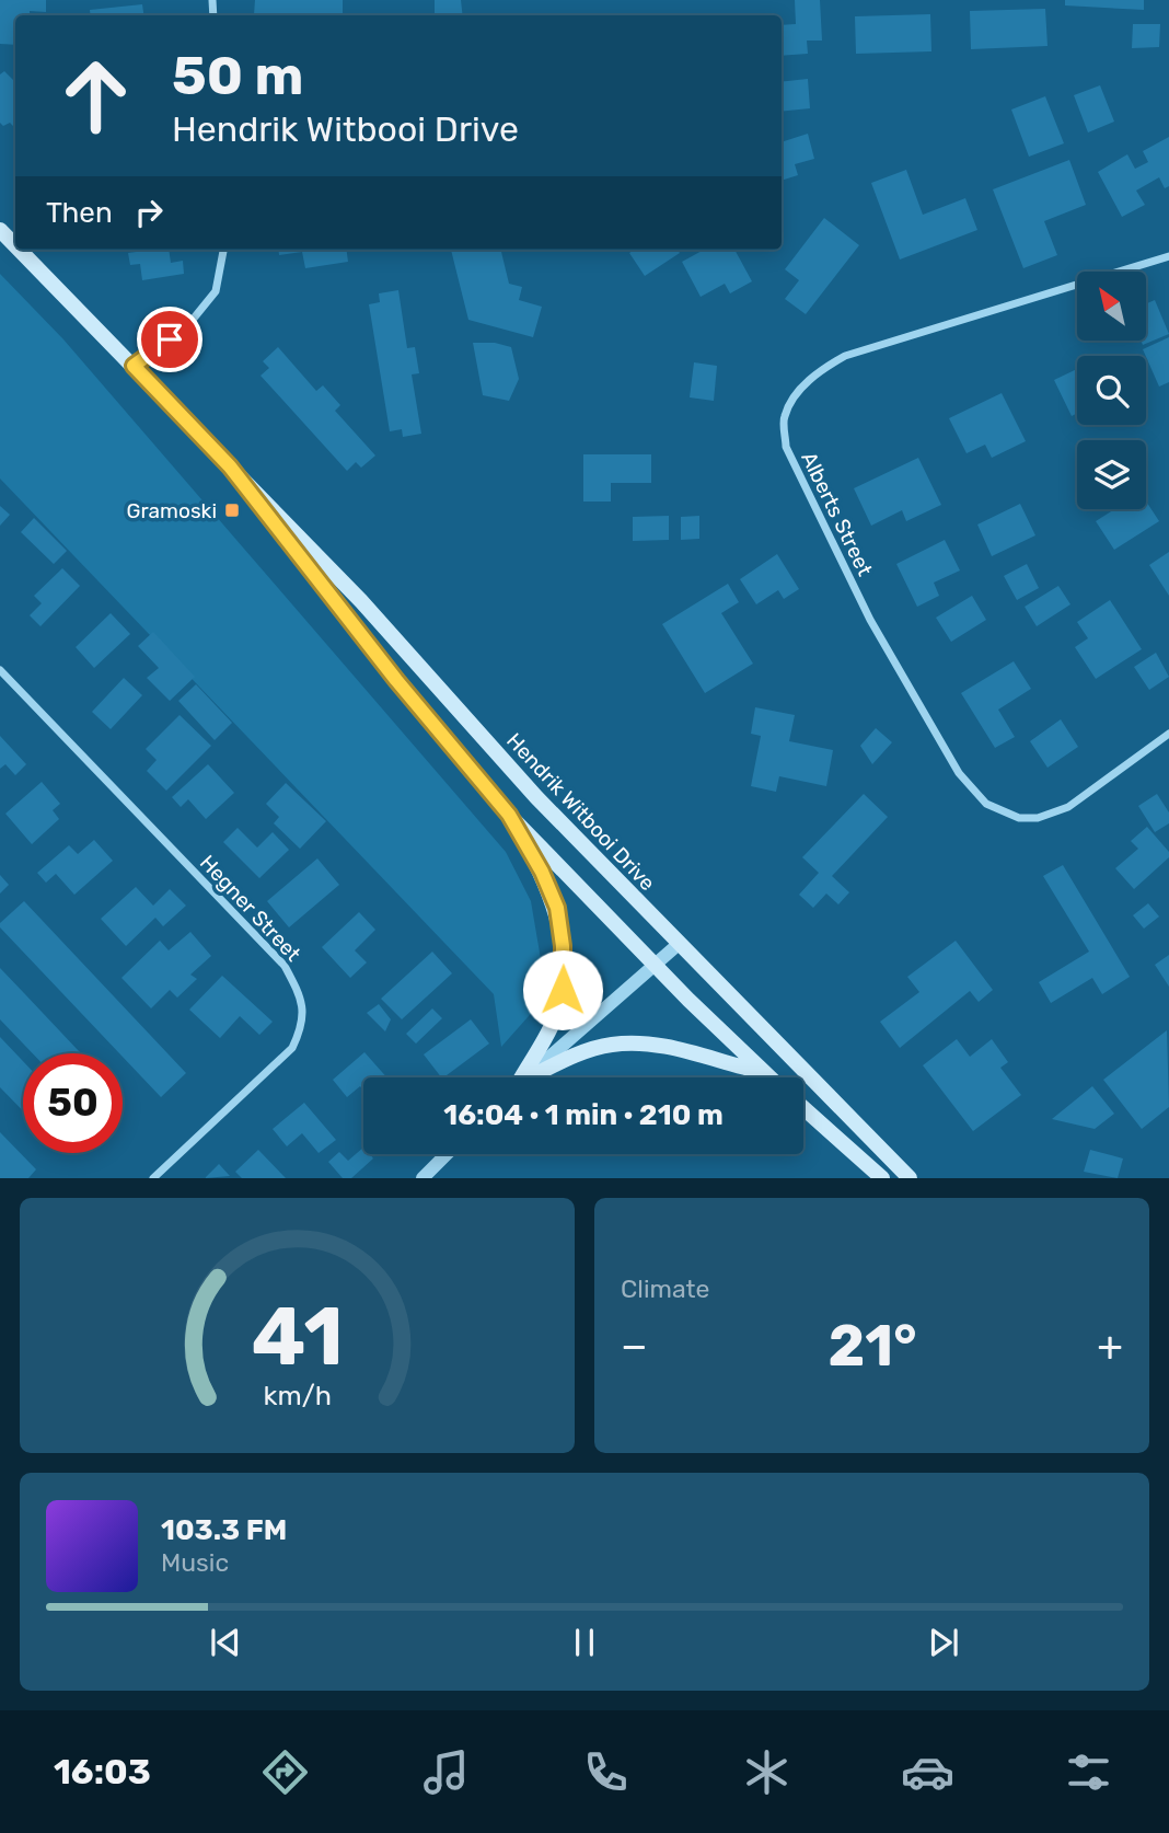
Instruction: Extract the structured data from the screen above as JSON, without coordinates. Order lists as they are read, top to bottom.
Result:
{
  "streets": {
    "main road": ["Hendrik Witbooi Drive"],
    "street": ["Alberts Street", "Hegner Street"]
  },
  "places": {
    "transit": ["Gramoski"]
  },
  "north": "top left",
  "page": {
    "turn": ["50 m", "Hendrik Witbooi Drive"],
    "then": "Then",
    "limit": "50",
    "trip": "16:04 · 1 min · 210 m",
    "tile": "Climate",
    "heat": ["−", "21°", "+"],
    "song": ["103.3 FM", "Music"],
    "tabs": "16:03",
    "gauge": ["41", "km/h"]
  }
}
